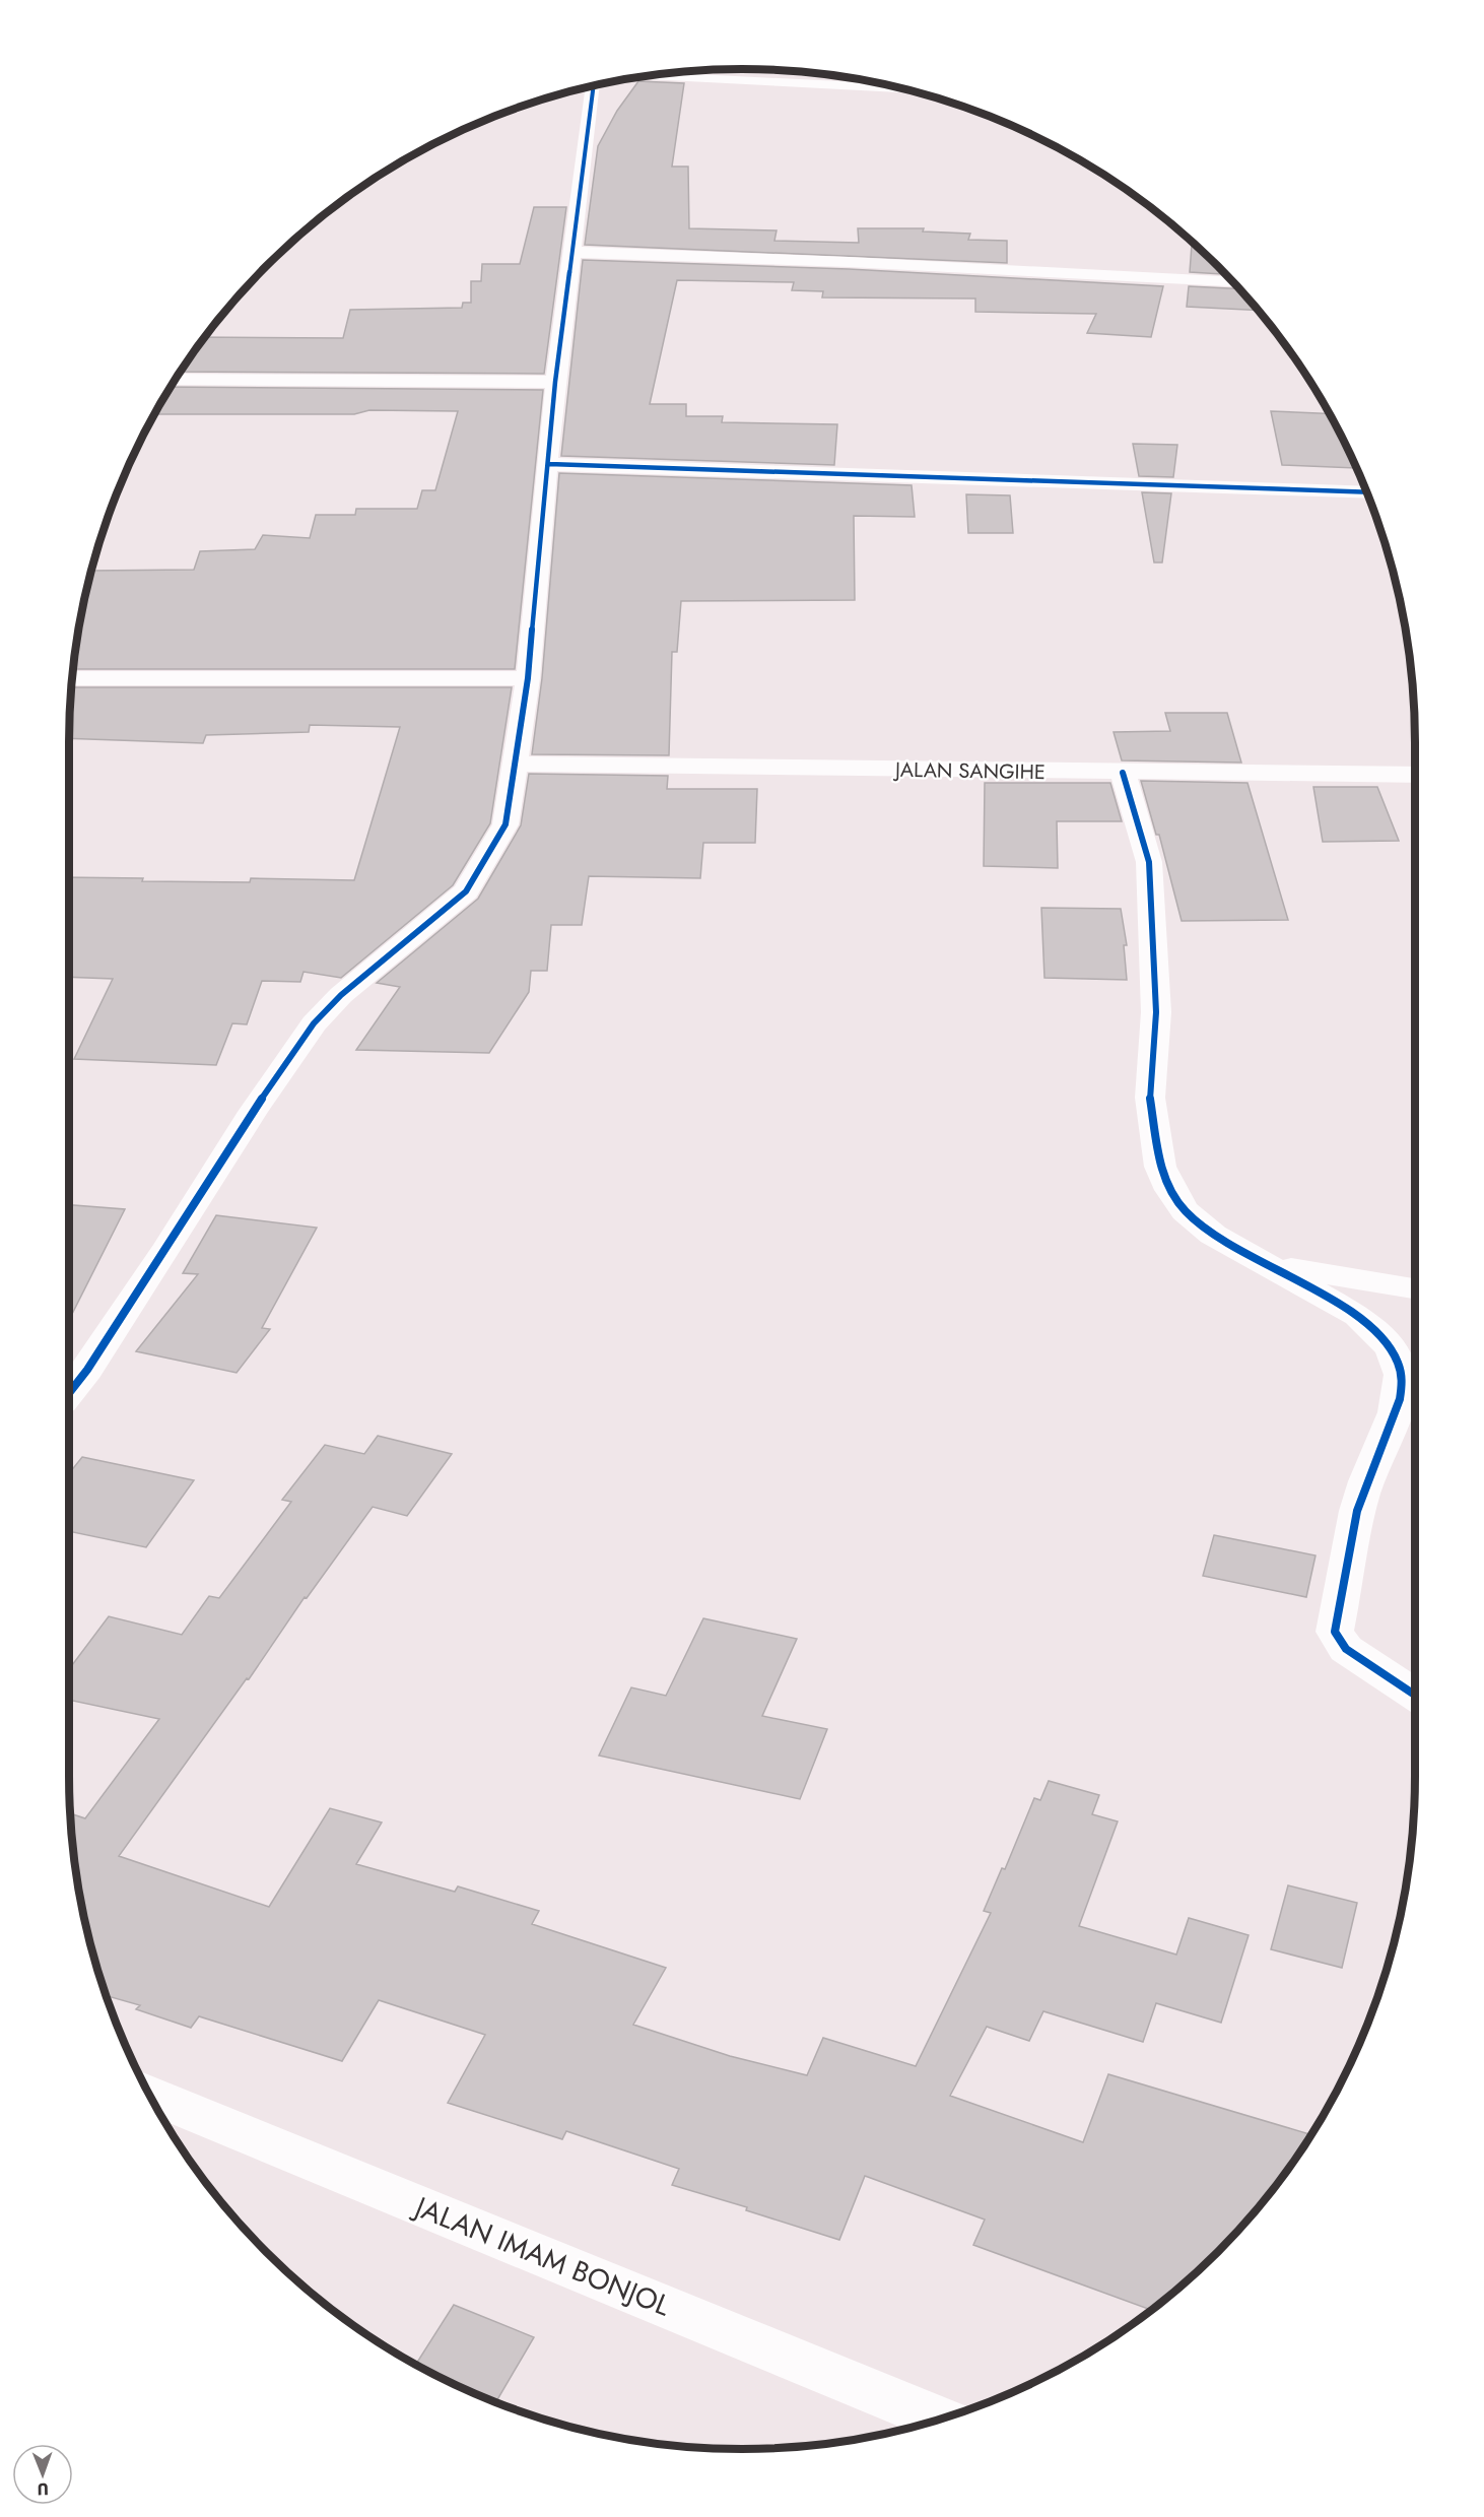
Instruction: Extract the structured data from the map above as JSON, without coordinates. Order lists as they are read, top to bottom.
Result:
{
  "streets": {
    "street": ["JALAN SANGIHE", "JALAN IMAM BONJOL"]
  },
  "north": "bottom"
}
